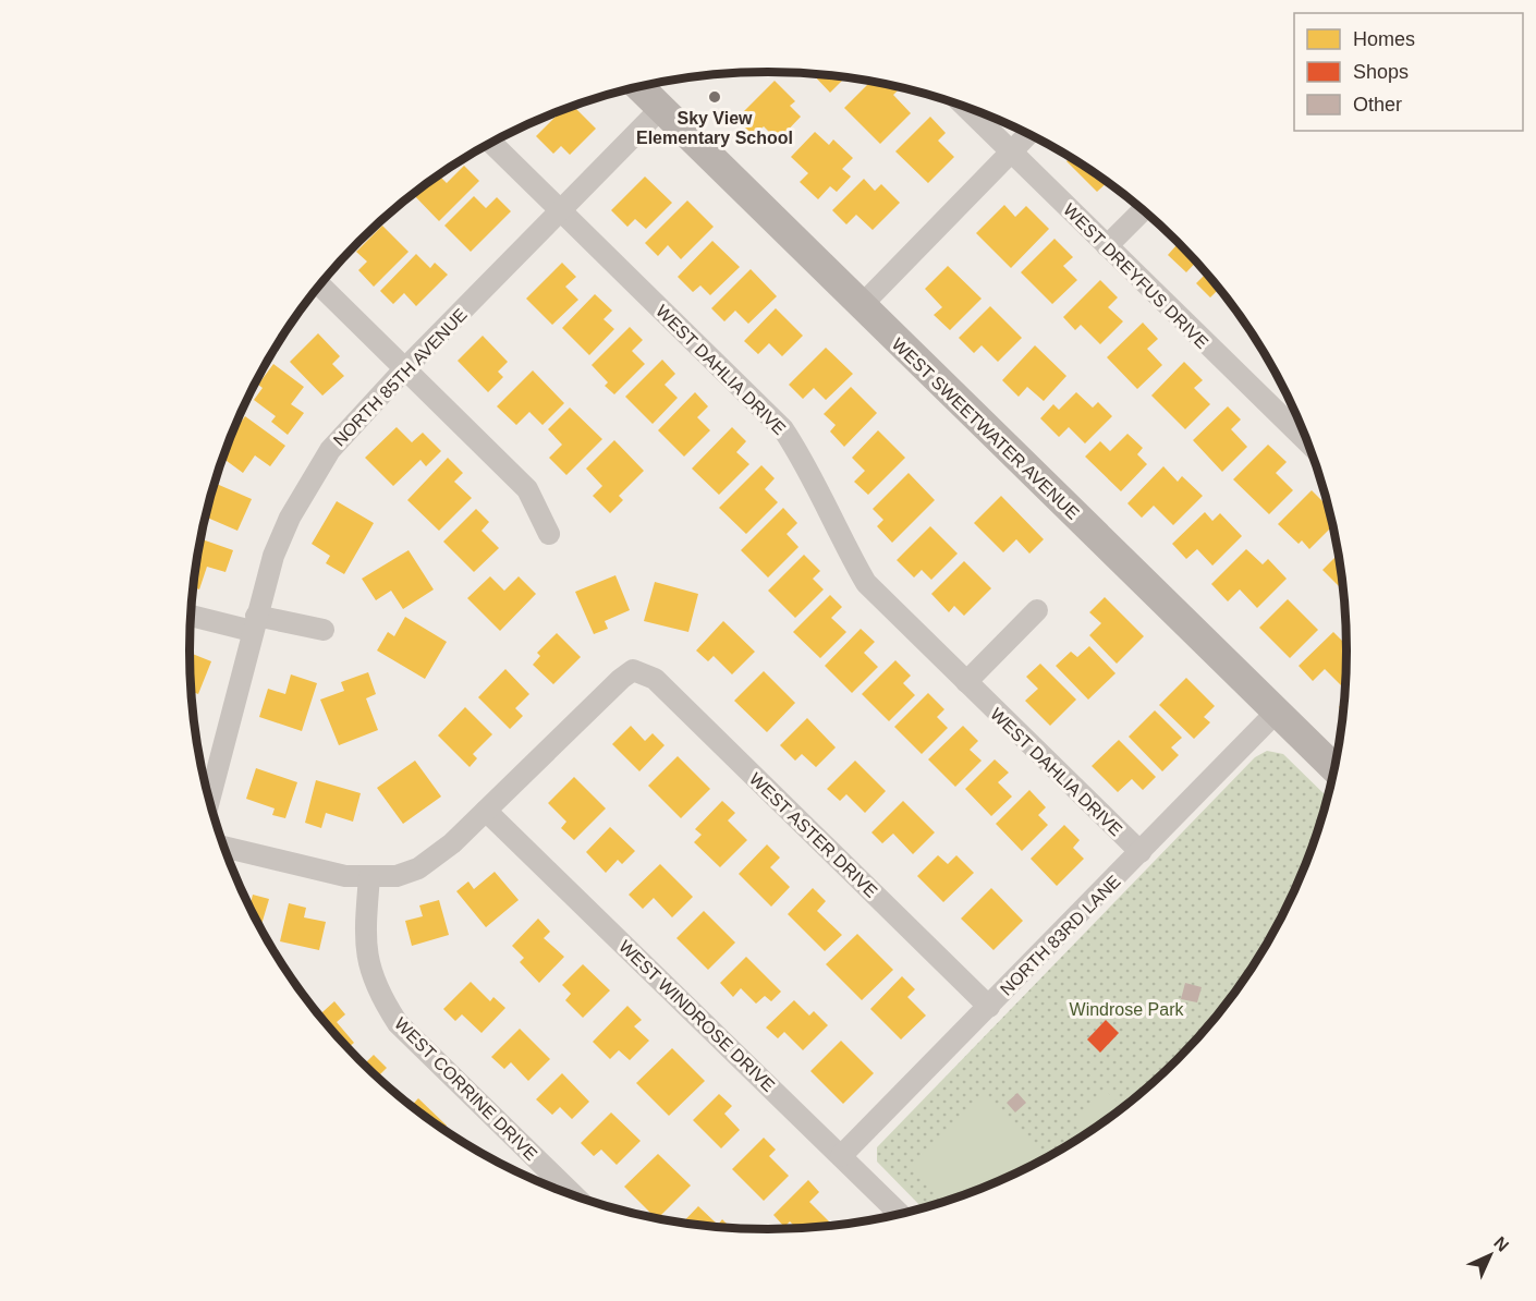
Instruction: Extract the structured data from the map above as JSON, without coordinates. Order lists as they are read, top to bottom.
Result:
{
  "streets": {
    "street": [
      "WEST DREYFUS DRIVE",
      "WEST DAHLIA DRIVE",
      "NORTH 85TH AVENUE",
      "WEST SWEETWATER AVENUE",
      "WEST ASTER DRIVE",
      "NORTH 83RD LANE",
      "WEST WINDROSE DRIVE",
      "WEST CORRINE DRIVE"
    ]
  },
  "crossings": [
    ["WEST DAHLIA DRIVE", "NORTH 85TH AVENUE"],
    ["WEST DAHLIA DRIVE", "NORTH 83RD LANE"],
    ["NORTH 85TH AVENUE", "WEST SWEETWATER AVENUE"],
    ["WEST SWEETWATER AVENUE", "NORTH 83RD LANE"],
    ["WEST ASTER DRIVE", "NORTH 83RD LANE"],
    ["WEST ASTER DRIVE", "WEST WINDROSE DRIVE"],
    ["NORTH 83RD LANE", "WEST WINDROSE DRIVE"]
  ],
  "parks": ["Windrose Park"],
  "places": ["Sky View Elementary School"],
  "legend": ["Homes", "Shops", "Other"],
  "north": "top right"
}
